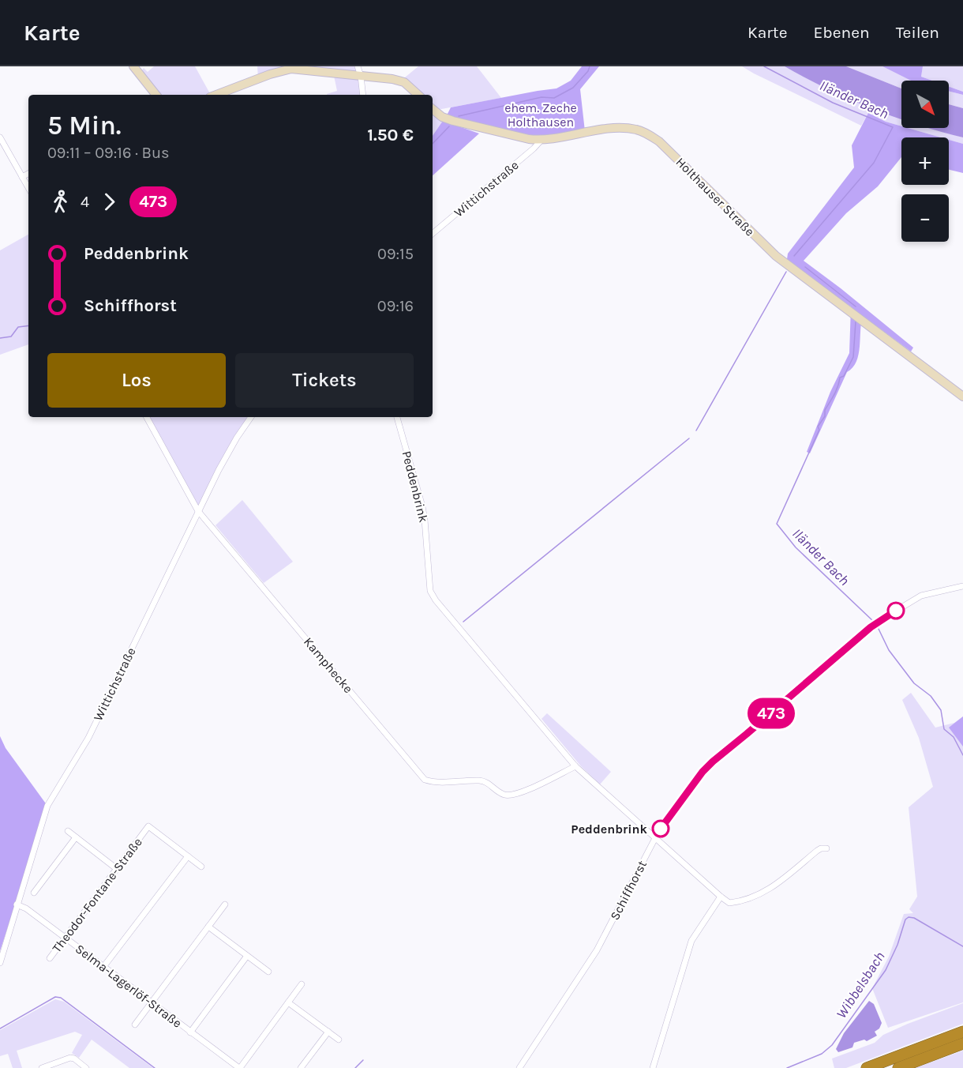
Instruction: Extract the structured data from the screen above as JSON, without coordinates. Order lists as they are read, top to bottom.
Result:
{
  "streets": {
    "street": [
      "Wittichstraße",
      "Holthauser Straße",
      "Peddenbrink",
      "Kamphecke",
      "Schiffhorst",
      "Theodor-Fontane-Straße",
      "Selma-Lagerlöf-Straße"
    ]
  },
  "crossings": [
    ["Wittichstraße", "Holthauser Straße"],
    ["Wittichstraße", "Kamphecke"],
    ["Wittichstraße", "Selma-Lagerlöf-Straße"],
    ["Peddenbrink", "Kamphecke"],
    ["Peddenbrink", "Schiffhorst"],
    ["Theodor-Fontane-Straße", "Selma-Lagerlöf-Straße"]
  ],
  "water": ["Iländer Bach", "Wibbelsbach"],
  "parks": ["ehem. Zeche Holthausen"],
  "places": ["Peddenbrink"],
  "lines": ["bus line 473"],
  "north": "bottom right",
  "page": {
    "header": "Karte",
    "nav": ["Karte", "Ebenen", "Teilen"],
    "on_map": "473",
    "map_buttons": ["+", "−"],
    "heading": ["5 Min.", "09:11 – 09:16 · Bus", "1.50 €"],
    "legs": ["4", "473"],
    "list": [
      {
        "name": "Peddenbrink",
        "value": "09:15"
      },
      {
        "name": "Schiffhorst",
        "value": "09:16"
      }
    ],
    "buttons": ["Los", "Tickets"]
  }
}
